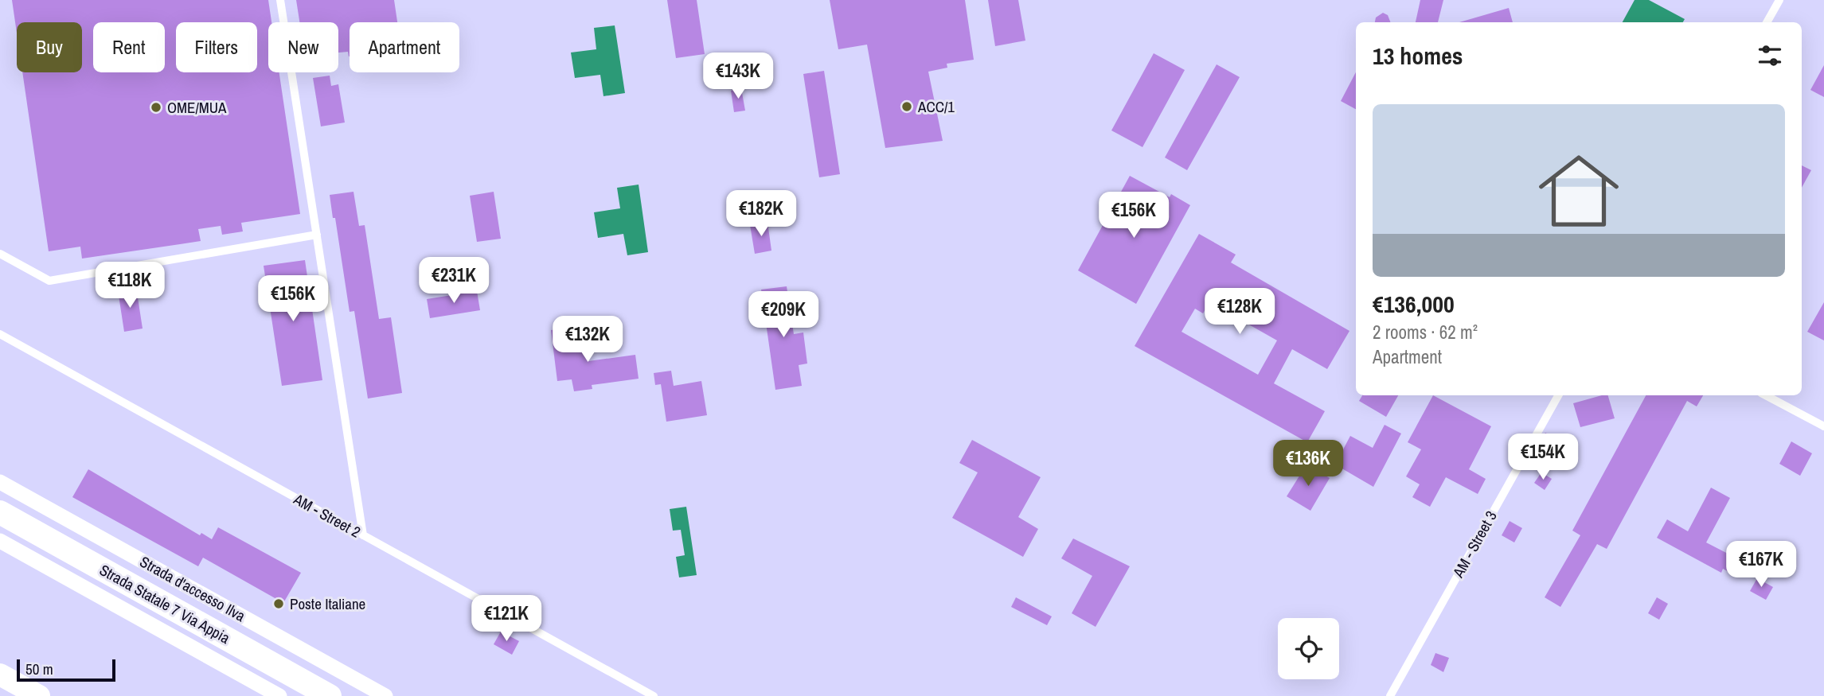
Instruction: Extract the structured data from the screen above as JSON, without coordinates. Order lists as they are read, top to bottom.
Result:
{
  "streets": {
    "main road": ["Strada Statale 7 Via Appia"],
    "street": ["Strada d'accesso Ilva"],
    "lane": ["AM - Street 2", "AM - Street 3"]
  },
  "places": ["ACC/1", "OME/MUA", "Poste Italiane"],
  "scale_bar": "50 m",
  "page": {
    "chip": [
      "Buy",
      "Rent",
      "Filters",
      "New",
      "Apartment"
    ],
    "heading": "13 homes",
    "price": [
      "€143K",
      "€182K",
      "€156K",
      "€231K",
      "€118K",
      "€156K",
      "€128K",
      "€209K",
      "€132K",
      "€154K",
      "€136K",
      "€167K",
      "€121K"
    ],
    "list": [
      {
        "name": "€136,000",
        "note": "2 rooms · 62 m² · Apartment"
      }
    ],
    "scale": "50 m"
  }
}
